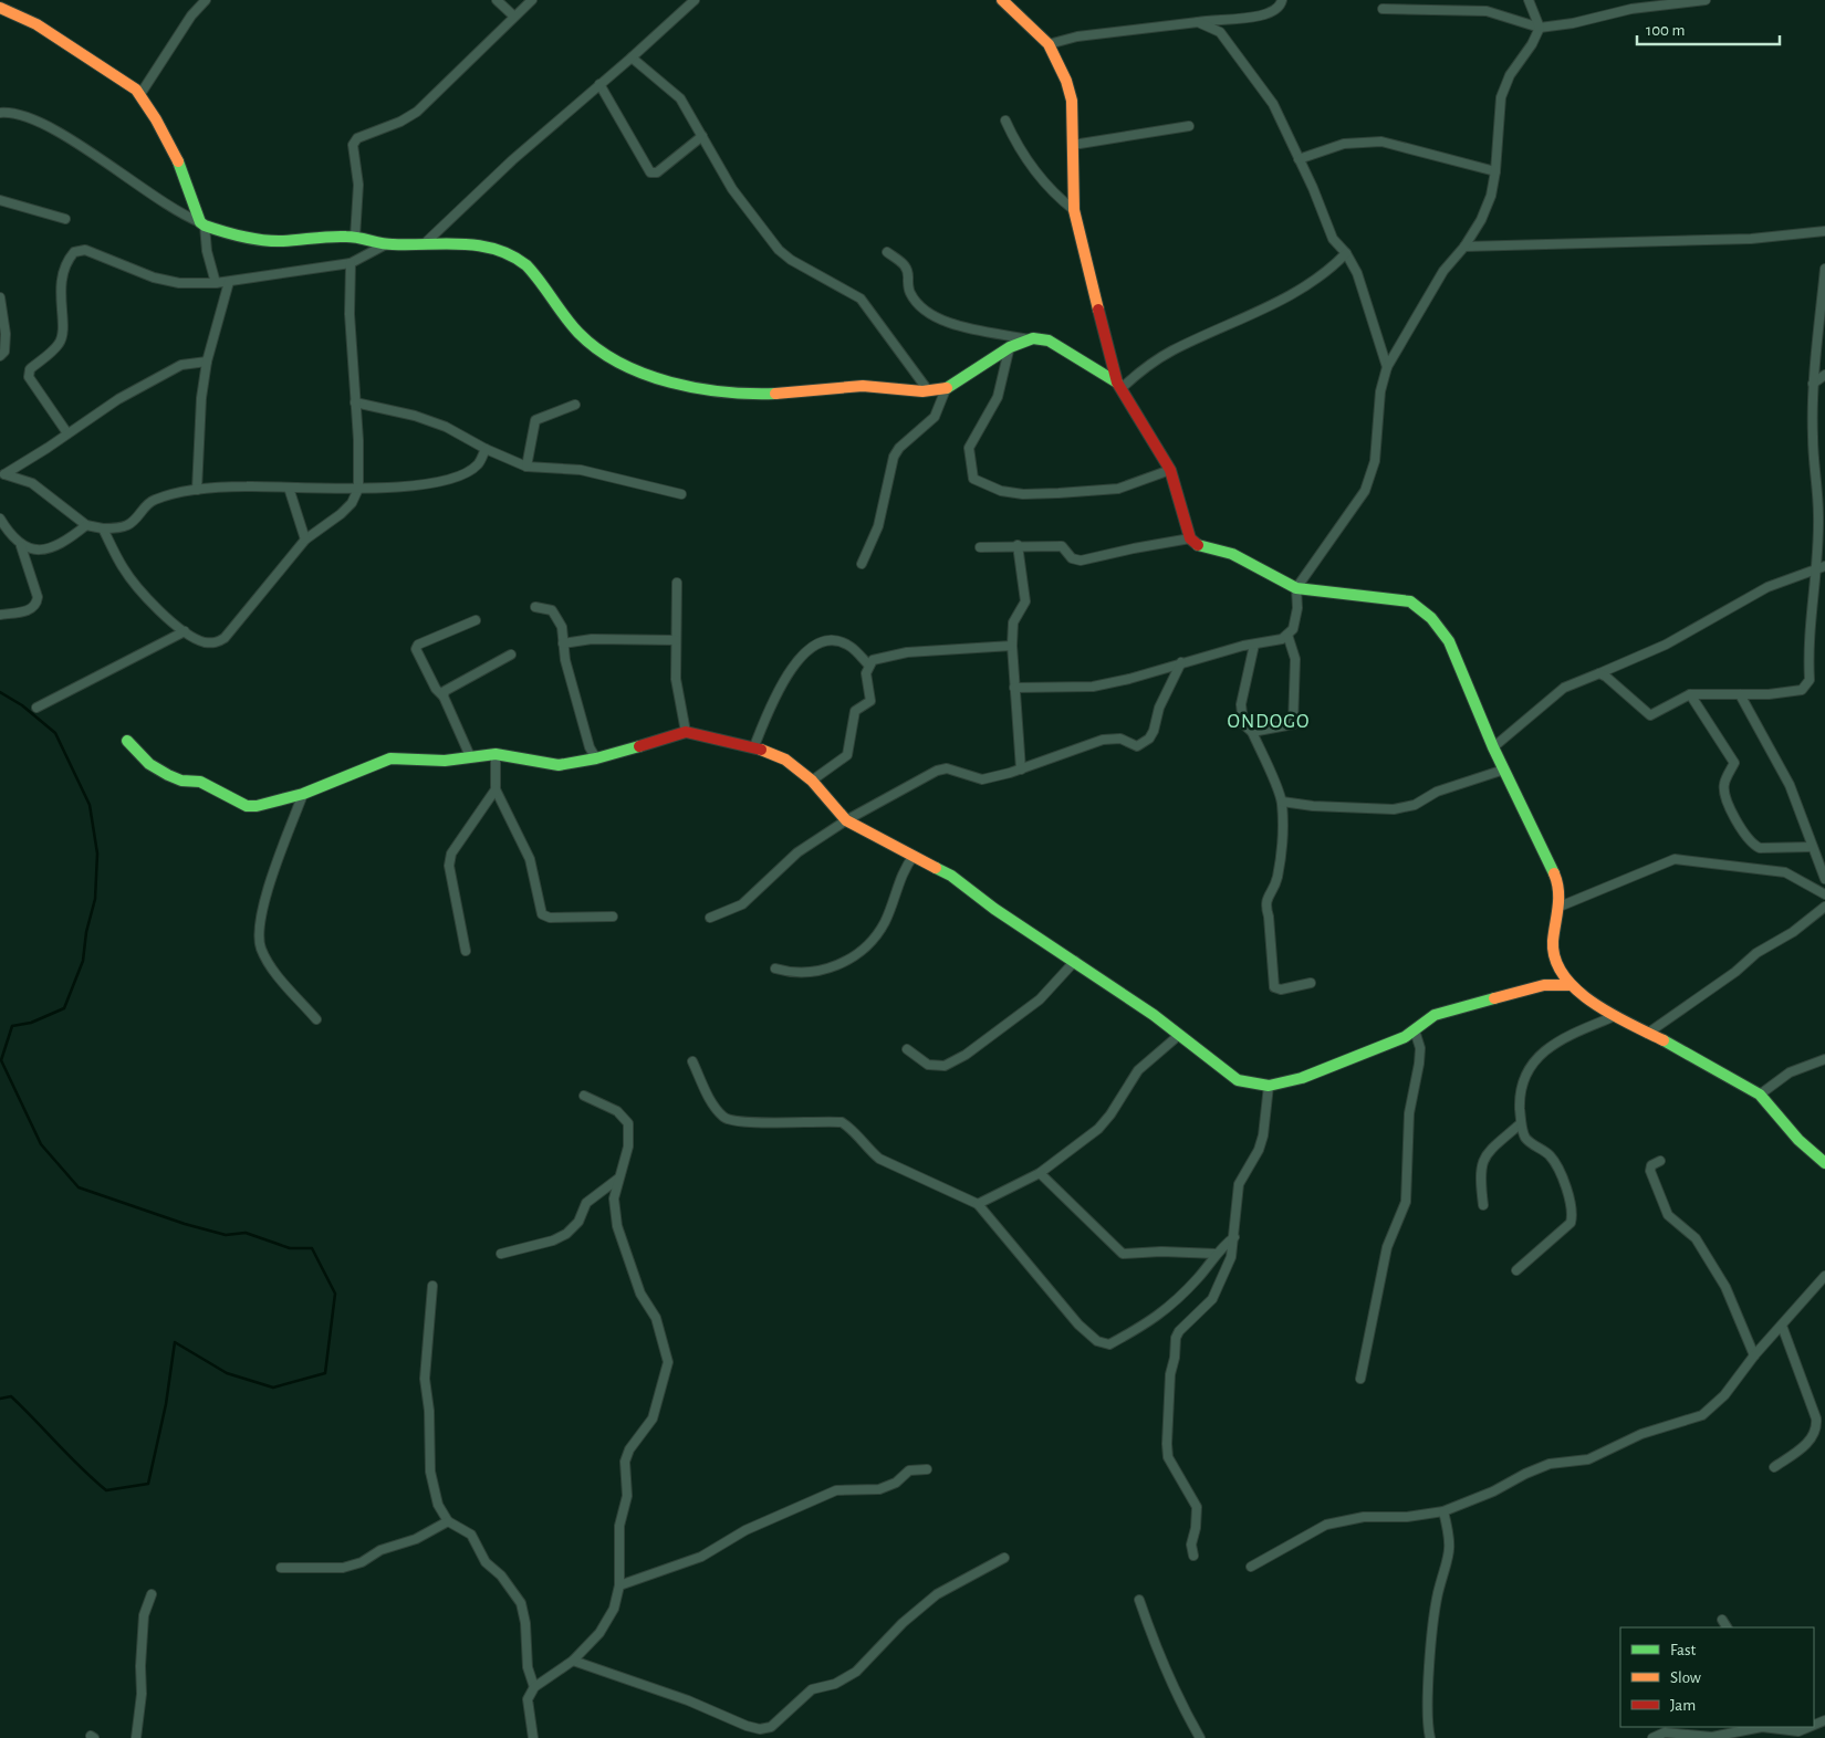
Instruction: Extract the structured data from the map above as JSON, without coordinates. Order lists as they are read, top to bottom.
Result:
{
  "districts": ["ONDOGO"],
  "legend": ["Fast", "Slow", "Jam"],
  "scale_bar": "100 m"
}
